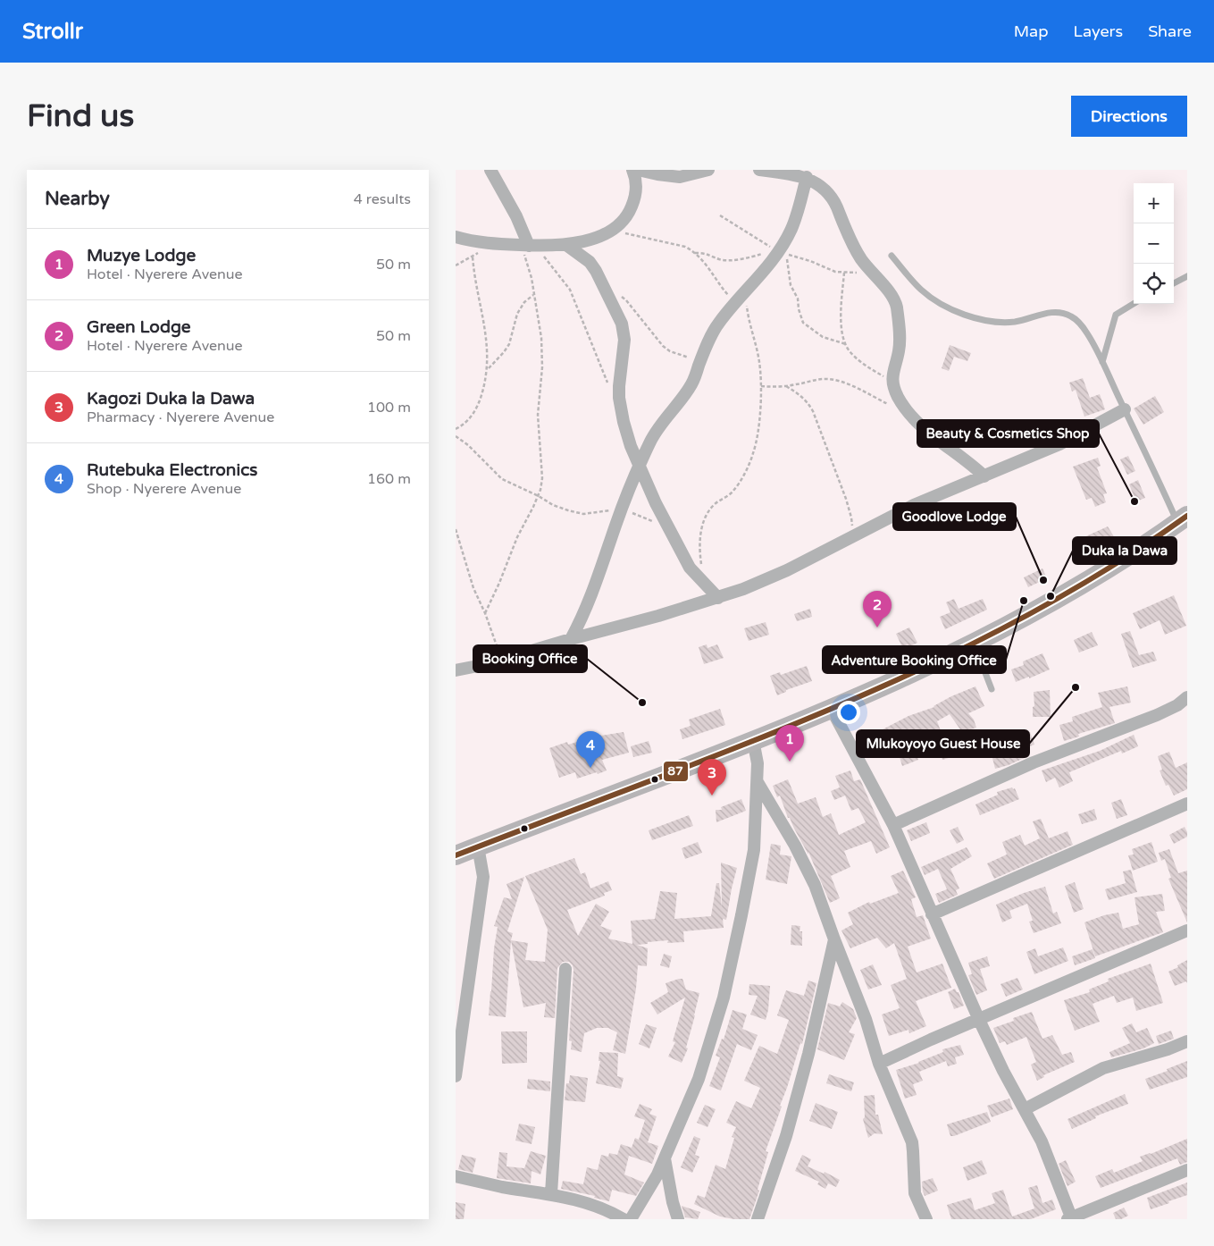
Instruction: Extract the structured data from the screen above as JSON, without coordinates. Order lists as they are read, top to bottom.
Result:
{
  "places": [
    "Beauty & Cosmetics Shop",
    "Goodlove Lodge",
    "Duka la Dawa",
    "Adventure Booking Office",
    "Mlukoyoyo Guest House",
    "Booking Office"
  ],
  "lines": ["transit line 87"],
  "page": {
    "header": "Strollr",
    "nav": ["Map", "Layers", "Share"],
    "buttons": "Directions",
    "title": "Find us",
    "heading": ["Nearby", "4 results"],
    "map_buttons": ["+", "−"],
    "list": [
      {
        "mark": "1",
        "name": "Muzye Lodge",
        "note": "Hotel · Nyerere Avenue",
        "value": "50 m"
      },
      {
        "mark": "2",
        "name": "Green Lodge",
        "note": "Hotel · Nyerere Avenue",
        "value": "50 m"
      },
      {
        "mark": "3",
        "name": "Kagozi Duka la Dawa",
        "note": "Pharmacy · Nyerere Avenue",
        "value": "100 m"
      },
      {
        "mark": "4",
        "name": "Rutebuka Electronics",
        "note": "Shop · Nyerere Avenue",
        "value": "160 m"
      }
    ],
    "pins": [
      "2",
      "1",
      "4",
      "3"
    ]
  }
}
